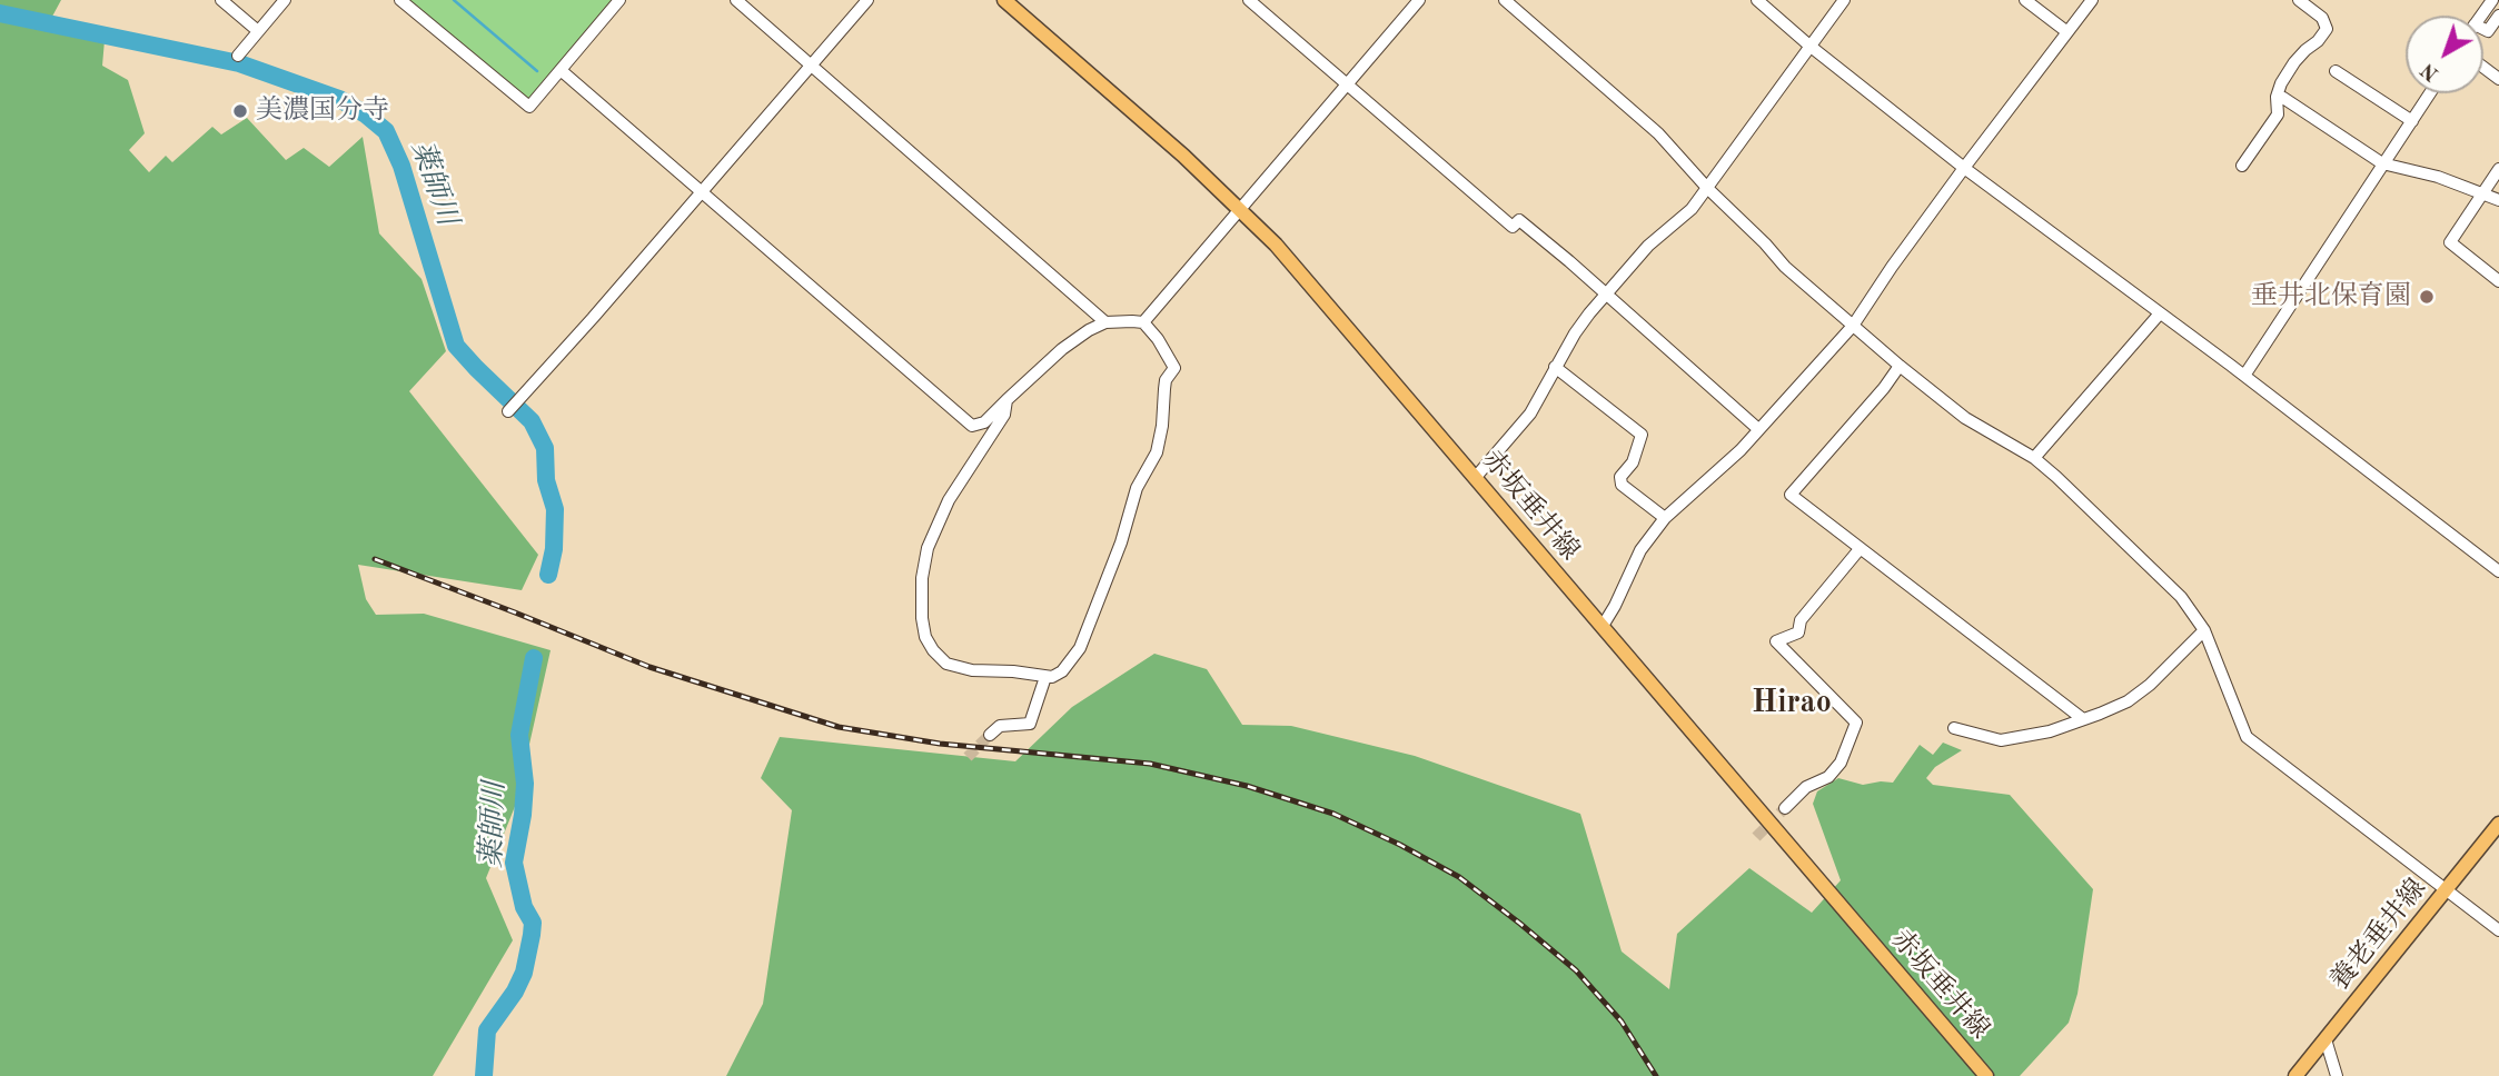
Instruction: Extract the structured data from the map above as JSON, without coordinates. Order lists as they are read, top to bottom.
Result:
{
  "streets": {
    "main road": ["赤坂垂井線", "養老垂井線"]
  },
  "districts": ["Hirao"],
  "water": ["薬師川"],
  "places": ["美濃国分寺", "垂井北保育園"],
  "north": "bottom left"
}
